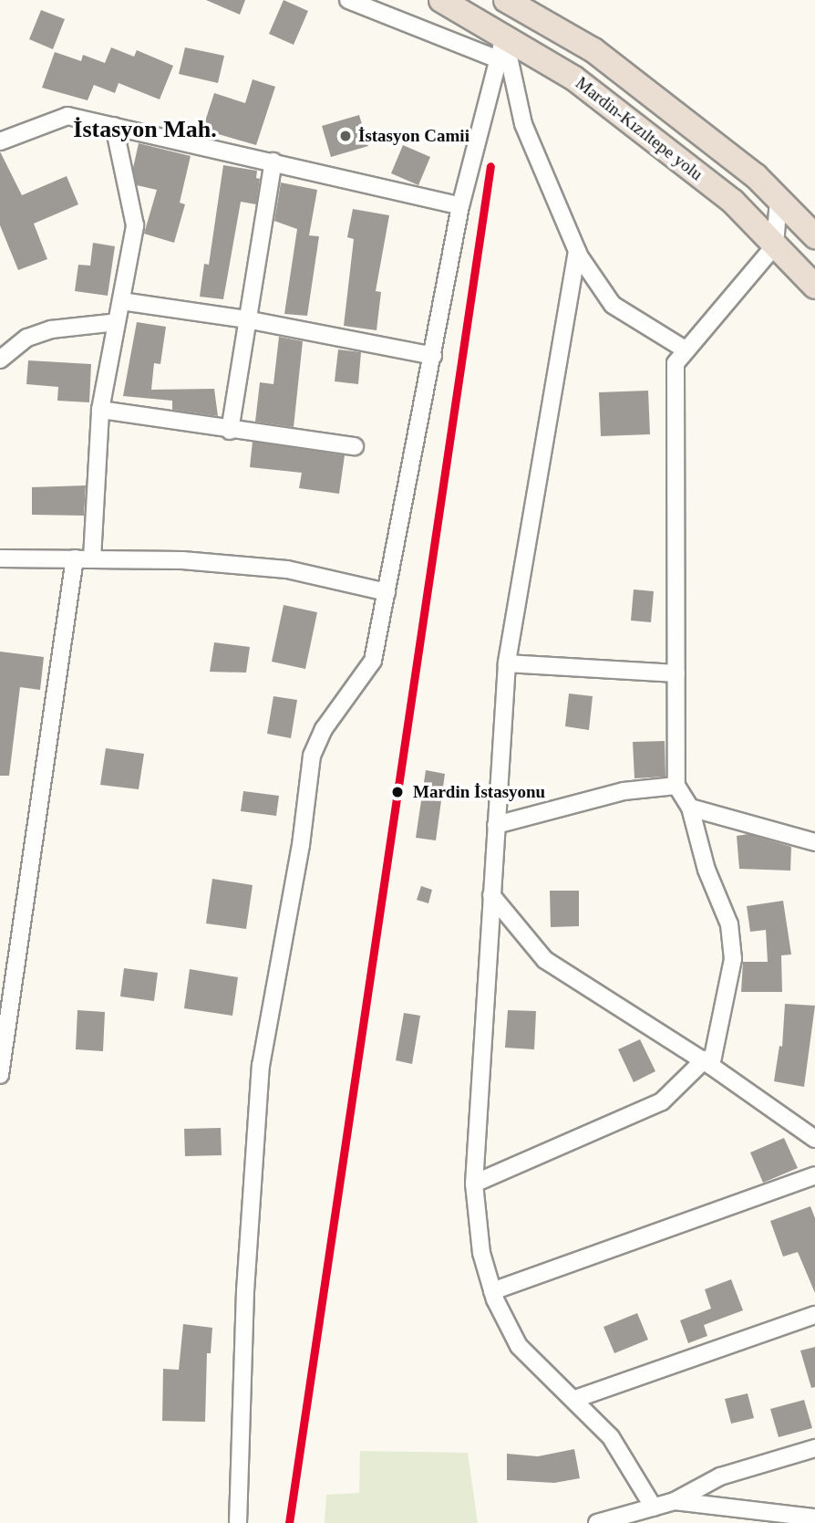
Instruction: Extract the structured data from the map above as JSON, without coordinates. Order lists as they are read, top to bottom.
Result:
{
  "streets": {
    "highway": ["Mardin-Kızıltepe yolu"]
  },
  "districts": ["İstasyon Mah."],
  "places": ["İstasyon Camii", "Mardin İstasyonu"]
}
